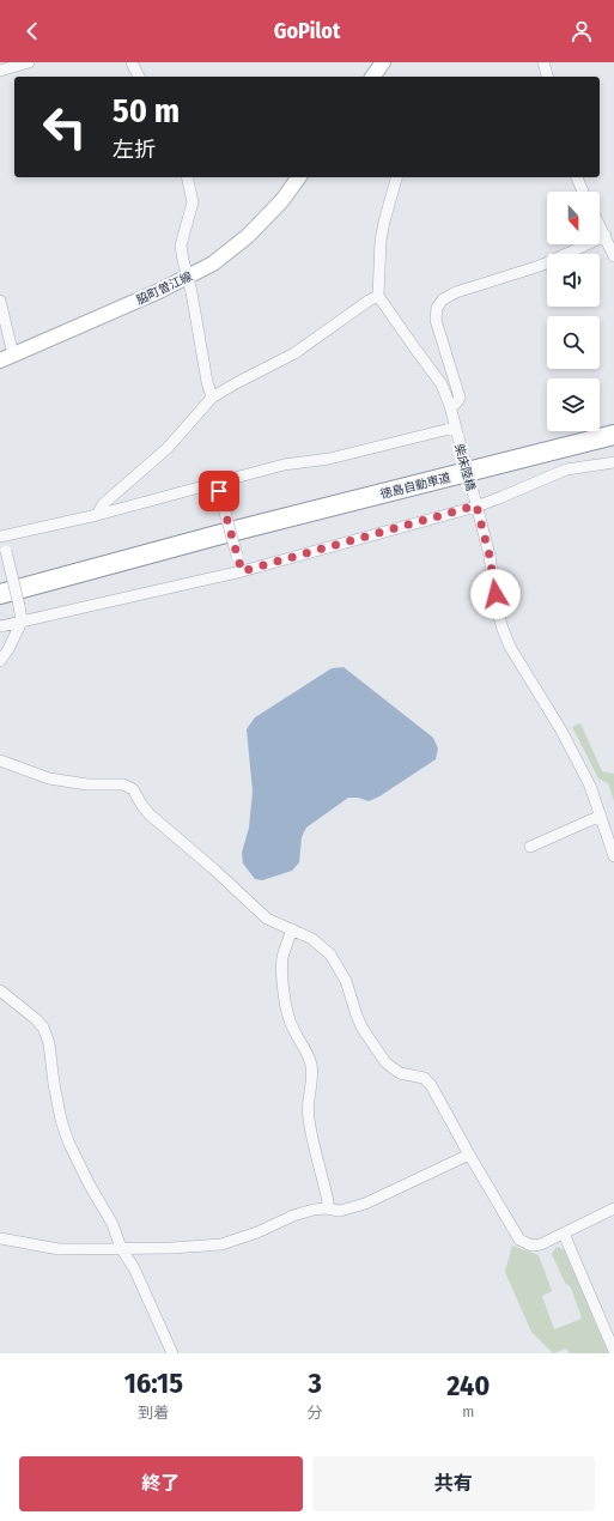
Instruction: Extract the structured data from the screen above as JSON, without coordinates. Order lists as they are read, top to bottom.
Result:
{
  "streets": {
    "highway": ["徳島自動車道"],
    "main road": ["脇町曽江線"],
    "street": ["柴床陸橋"]
  },
  "north": "bottom",
  "page": {
    "header": "GoPilot",
    "turn": ["50 m", "左折"],
    "eta": [
      "16:15",
      "到着",
      "3",
      "分",
      "240",
      "m"
    ],
    "buttons": ["終了", "共有"]
  }
}
